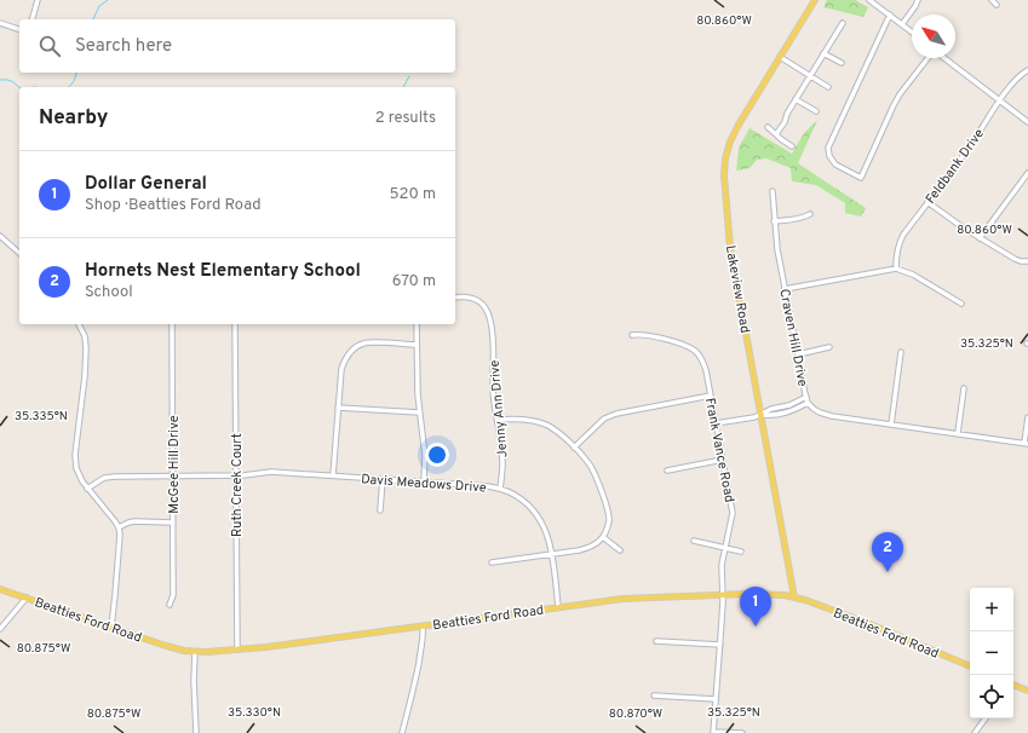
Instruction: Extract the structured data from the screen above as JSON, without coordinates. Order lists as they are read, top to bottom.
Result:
{
  "streets": {
    "main road": ["Lakeview Road", "Beatties Ford Road"],
    "street": [
      "Feldbank Drive",
      "Craven Hill Drive",
      "Jenny Ann Drive",
      "Frank Vance Road",
      "McGee Hill Drive",
      "Davis Meadows Drive",
      "Ruth Creek Court"
    ]
  },
  "crossings": [
    ["Lakeview Road", "Beatties Ford Road"],
    ["Jenny Ann Drive", "Davis Meadows Drive"],
    ["Frank Vance Road", "Beatties Ford Road"],
    ["McGee Hill Drive", "Davis Meadows Drive"],
    ["Davis Meadows Drive", "Ruth Creek Court"],
    ["Davis Meadows Drive", "Beatties Ford Road"],
    ["Ruth Creek Court", "Beatties Ford Road"]
  ],
  "north": "top left",
  "page": {
    "search": "Search here",
    "heading": ["Nearby", "2 results"],
    "list": [
      {
        "mark": "1",
        "name": "Dollar General",
        "note": "Shop · Beatties Ford Road",
        "value": "520 m"
      },
      {
        "mark": "2",
        "name": "Hornets Nest Elementary School",
        "note": "School",
        "value": "670 m"
      }
    ],
    "pins": ["2", "1"],
    "map_buttons": ["+", "−"]
  },
  "coordinates": [
    "80.860°W",
    "35.325°N",
    "35.335°N",
    "80.875°W",
    "35.330°N",
    "80.870°W"
  ]
}
